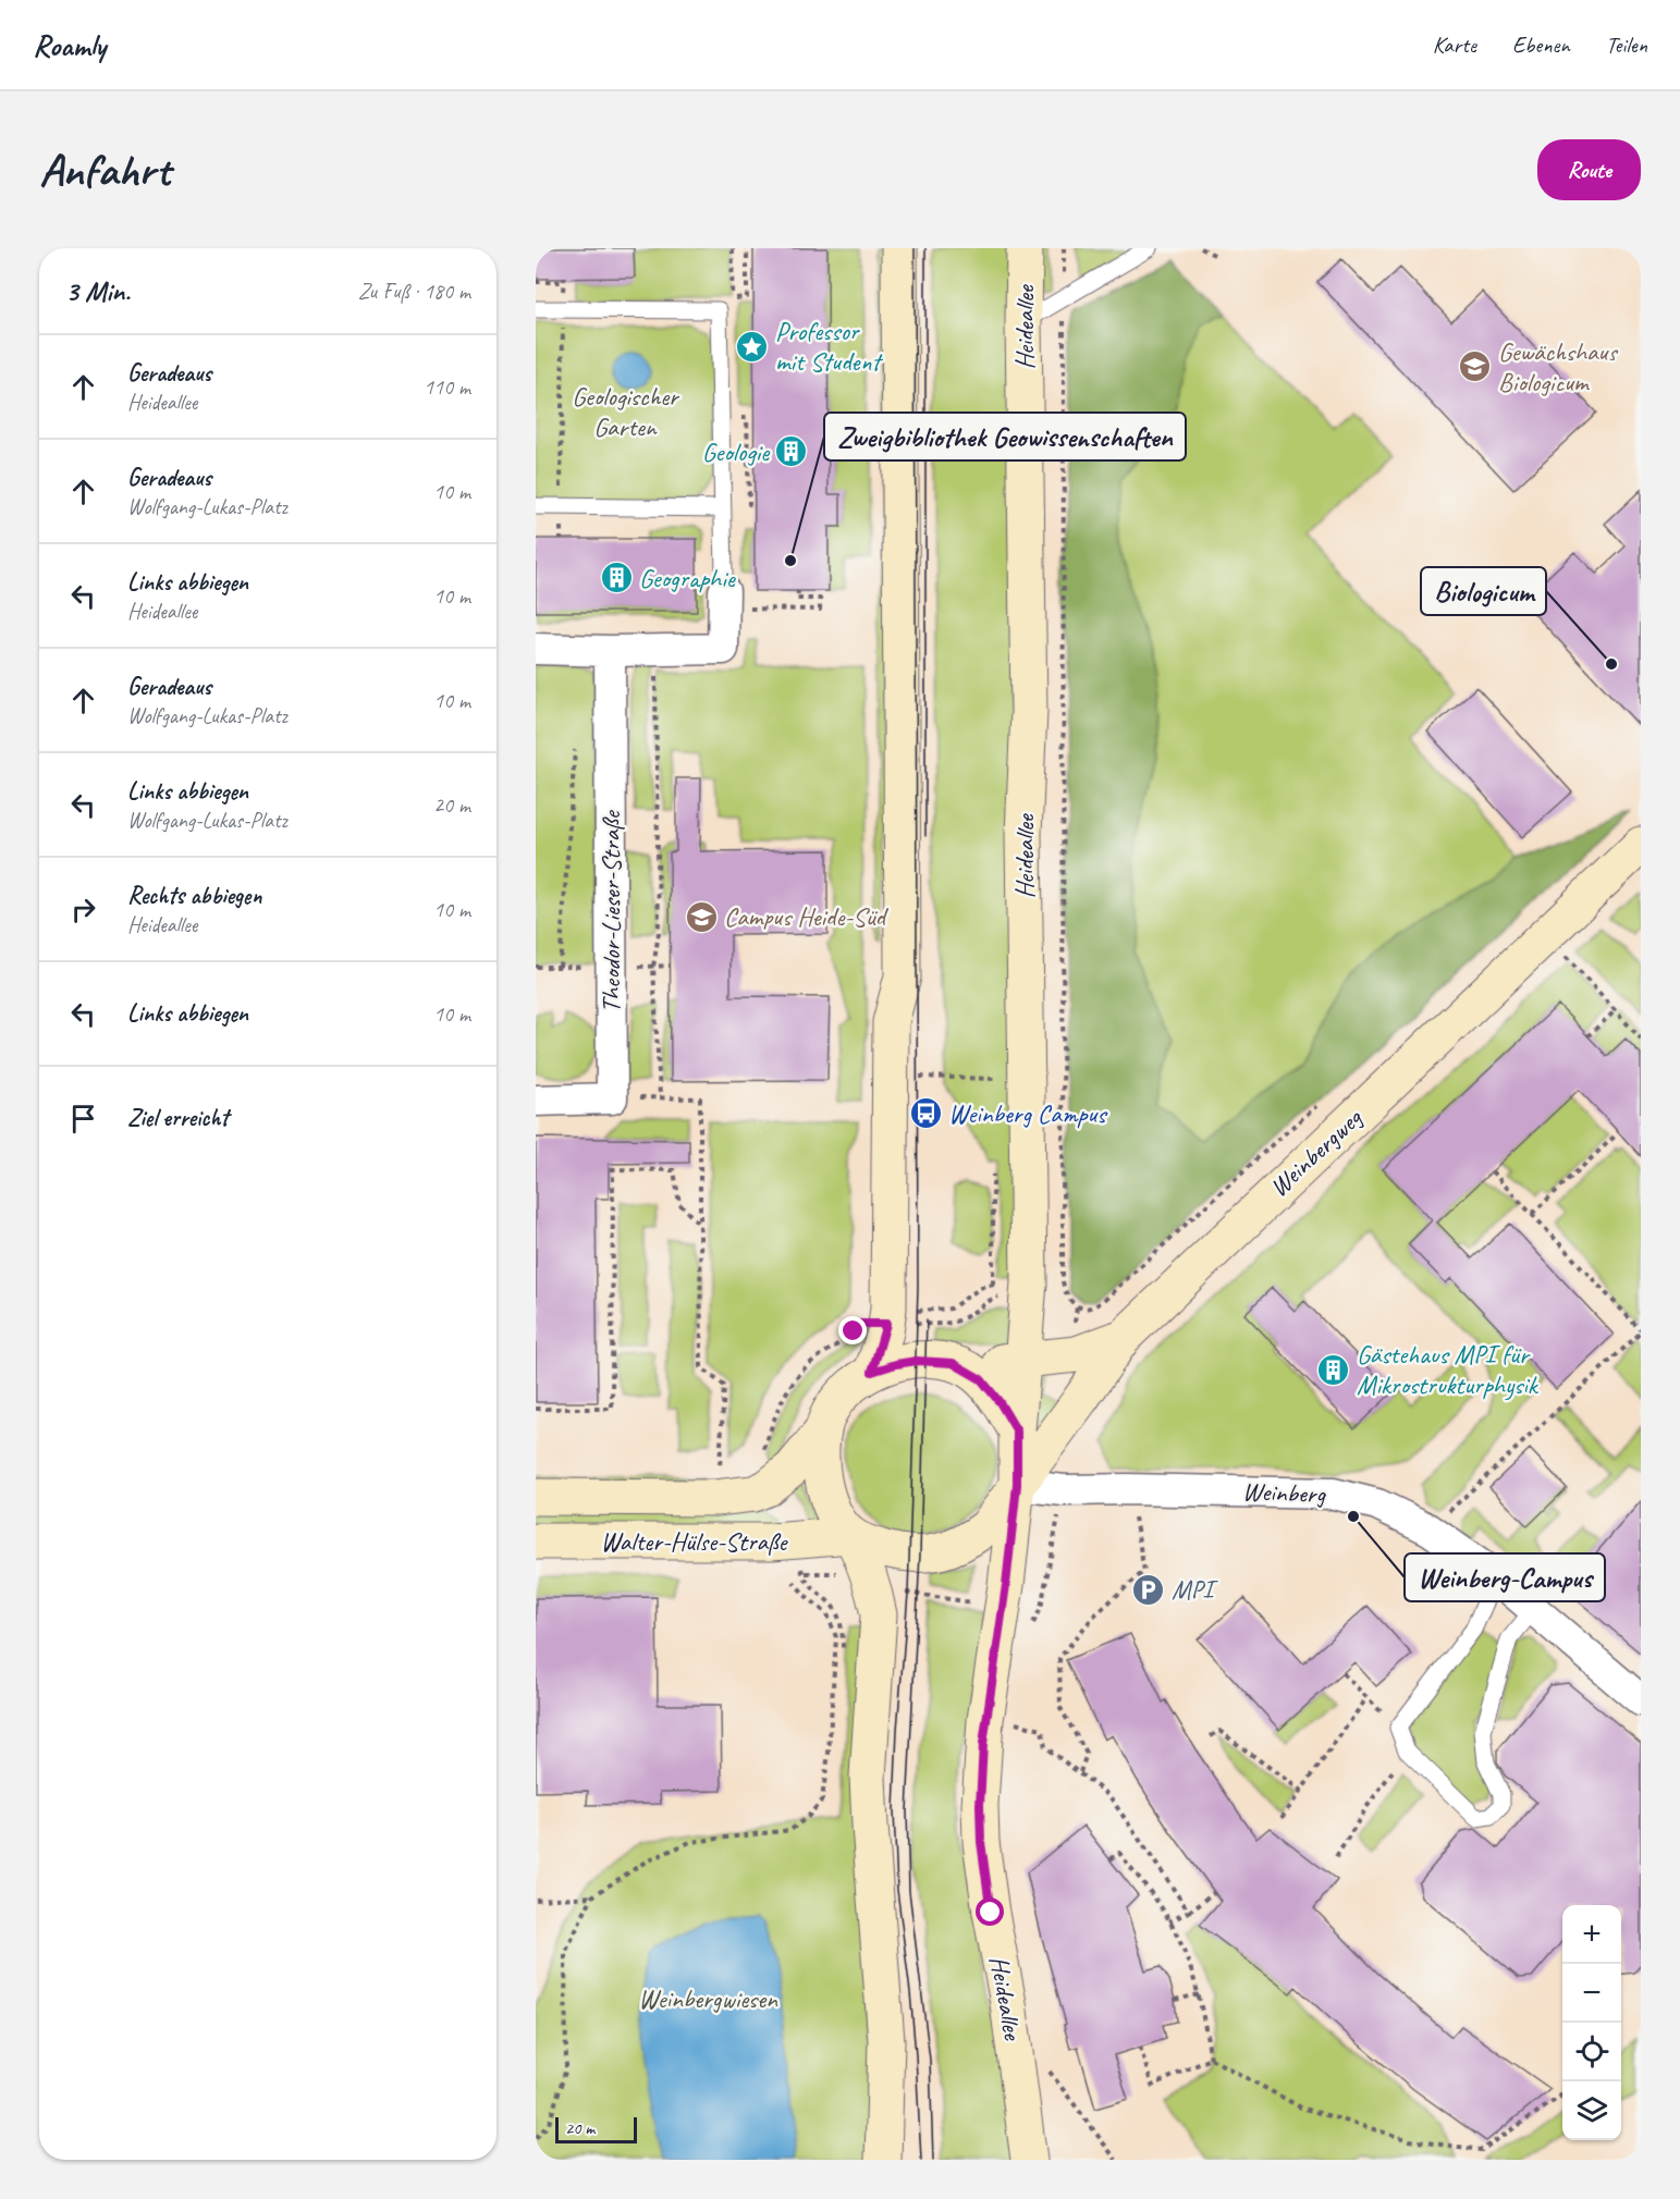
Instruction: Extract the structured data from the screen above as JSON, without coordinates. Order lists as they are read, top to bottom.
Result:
{
  "streets": {
    "main road": ["Heideallee", "Weinbergweg", "Walter-Hülse-Straße"],
    "street": ["Theodor-Lieser-Straße", "Weinberg"]
  },
  "crossings": [
    ["Heideallee", "Weinbergweg"],
    ["Heideallee", "Weinberg"],
    ["Heideallee", "Walter-Hülse-Straße"],
    ["Weinbergweg", "Weinberg"],
    ["Weinbergweg", "Walter-Hülse-Straße"],
    ["Weinberg", "Walter-Hülse-Straße"]
  ],
  "parks": ["Geologischer Garten", "Weinbergwiesen"],
  "places": {
    "place": ["Professor mit Student"],
    "school or university": ["Gewächshaus Biologicum", "Campus Heide-Süd"],
    "building": ["Geologie", "Geographie", "Gästehaus MPI für Mikrostrukturphysik"],
    "other": ["Zweigbibliothek Geowissenschaften", "Biologicum", "Weinberg-Campus"],
    "bus stop": ["Weinberg Campus"],
    "parking": ["MPI"]
  },
  "scale_bar": "20 m",
  "page": {
    "header": "Roamly",
    "nav": ["Karte", "Ebenen", "Teilen"],
    "buttons": "Route",
    "title": "Anfahrt",
    "heading": ["3 Min.", "Zu Fuß · 180 m"],
    "list": [
      ["Geradeaus", "Heideallee", "110 m"],
      ["Geradeaus", "Wolfgang-Lukas-Platz", "10 m"],
      ["Links abbiegen", "Heideallee", "10 m"],
      ["Geradeaus", "Wolfgang-Lukas-Platz", "10 m"],
      ["Links abbiegen", "Wolfgang-Lukas-Platz", "20 m"],
      ["Rechts abbiegen", "Heideallee", "10 m"],
      ["Links abbiegen", "10 m"],
      "Ziel erreicht"
    ],
    "map_buttons": ["+", "−"],
    "scale": "20 m"
  }
}
